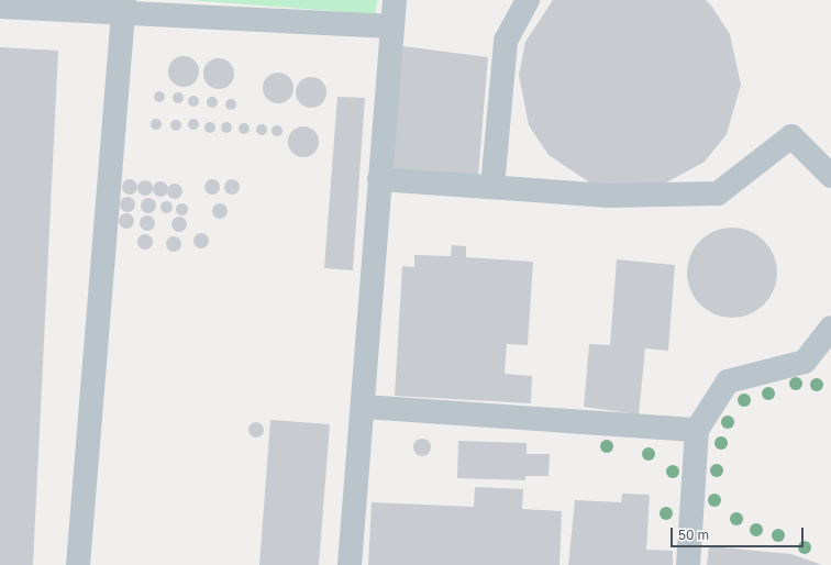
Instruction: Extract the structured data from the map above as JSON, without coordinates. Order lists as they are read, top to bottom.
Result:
{
  "scale_bar": "50 m"
}
